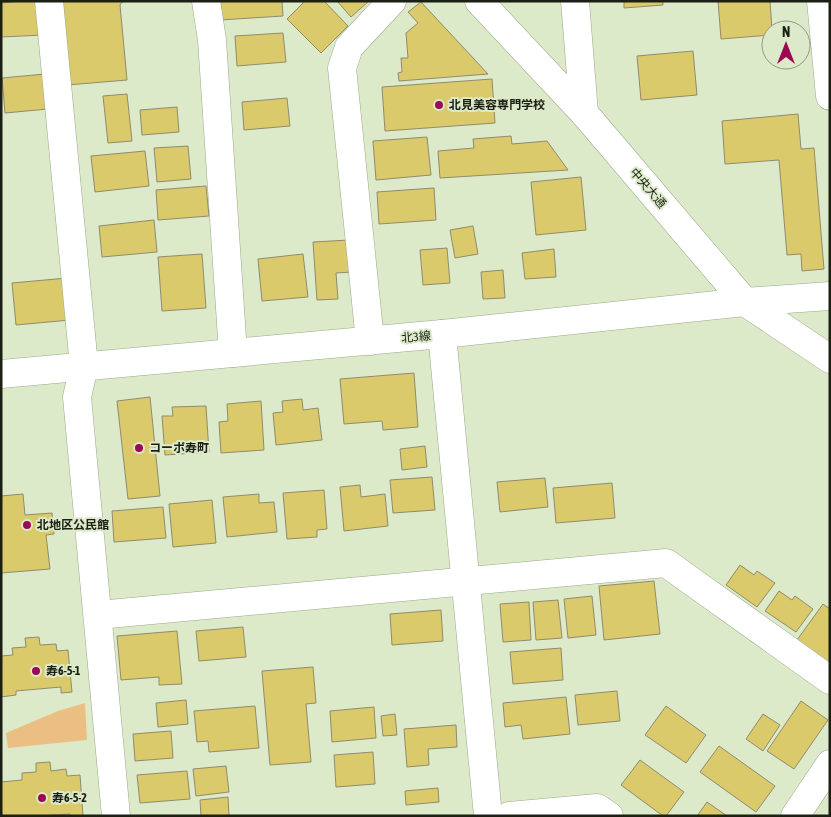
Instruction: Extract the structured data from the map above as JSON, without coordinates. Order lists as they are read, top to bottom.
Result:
{
  "streets": {
    "street": ["中央大通", "北3線"]
  },
  "crossings": [
    ["中央大通", "北3線"]
  ],
  "places": [
    "北見美容専門学校",
    "コーポ寿町",
    "北地区公民館",
    "寿6-5-1",
    "寿6-5-2"
  ],
  "north": "top"
}
